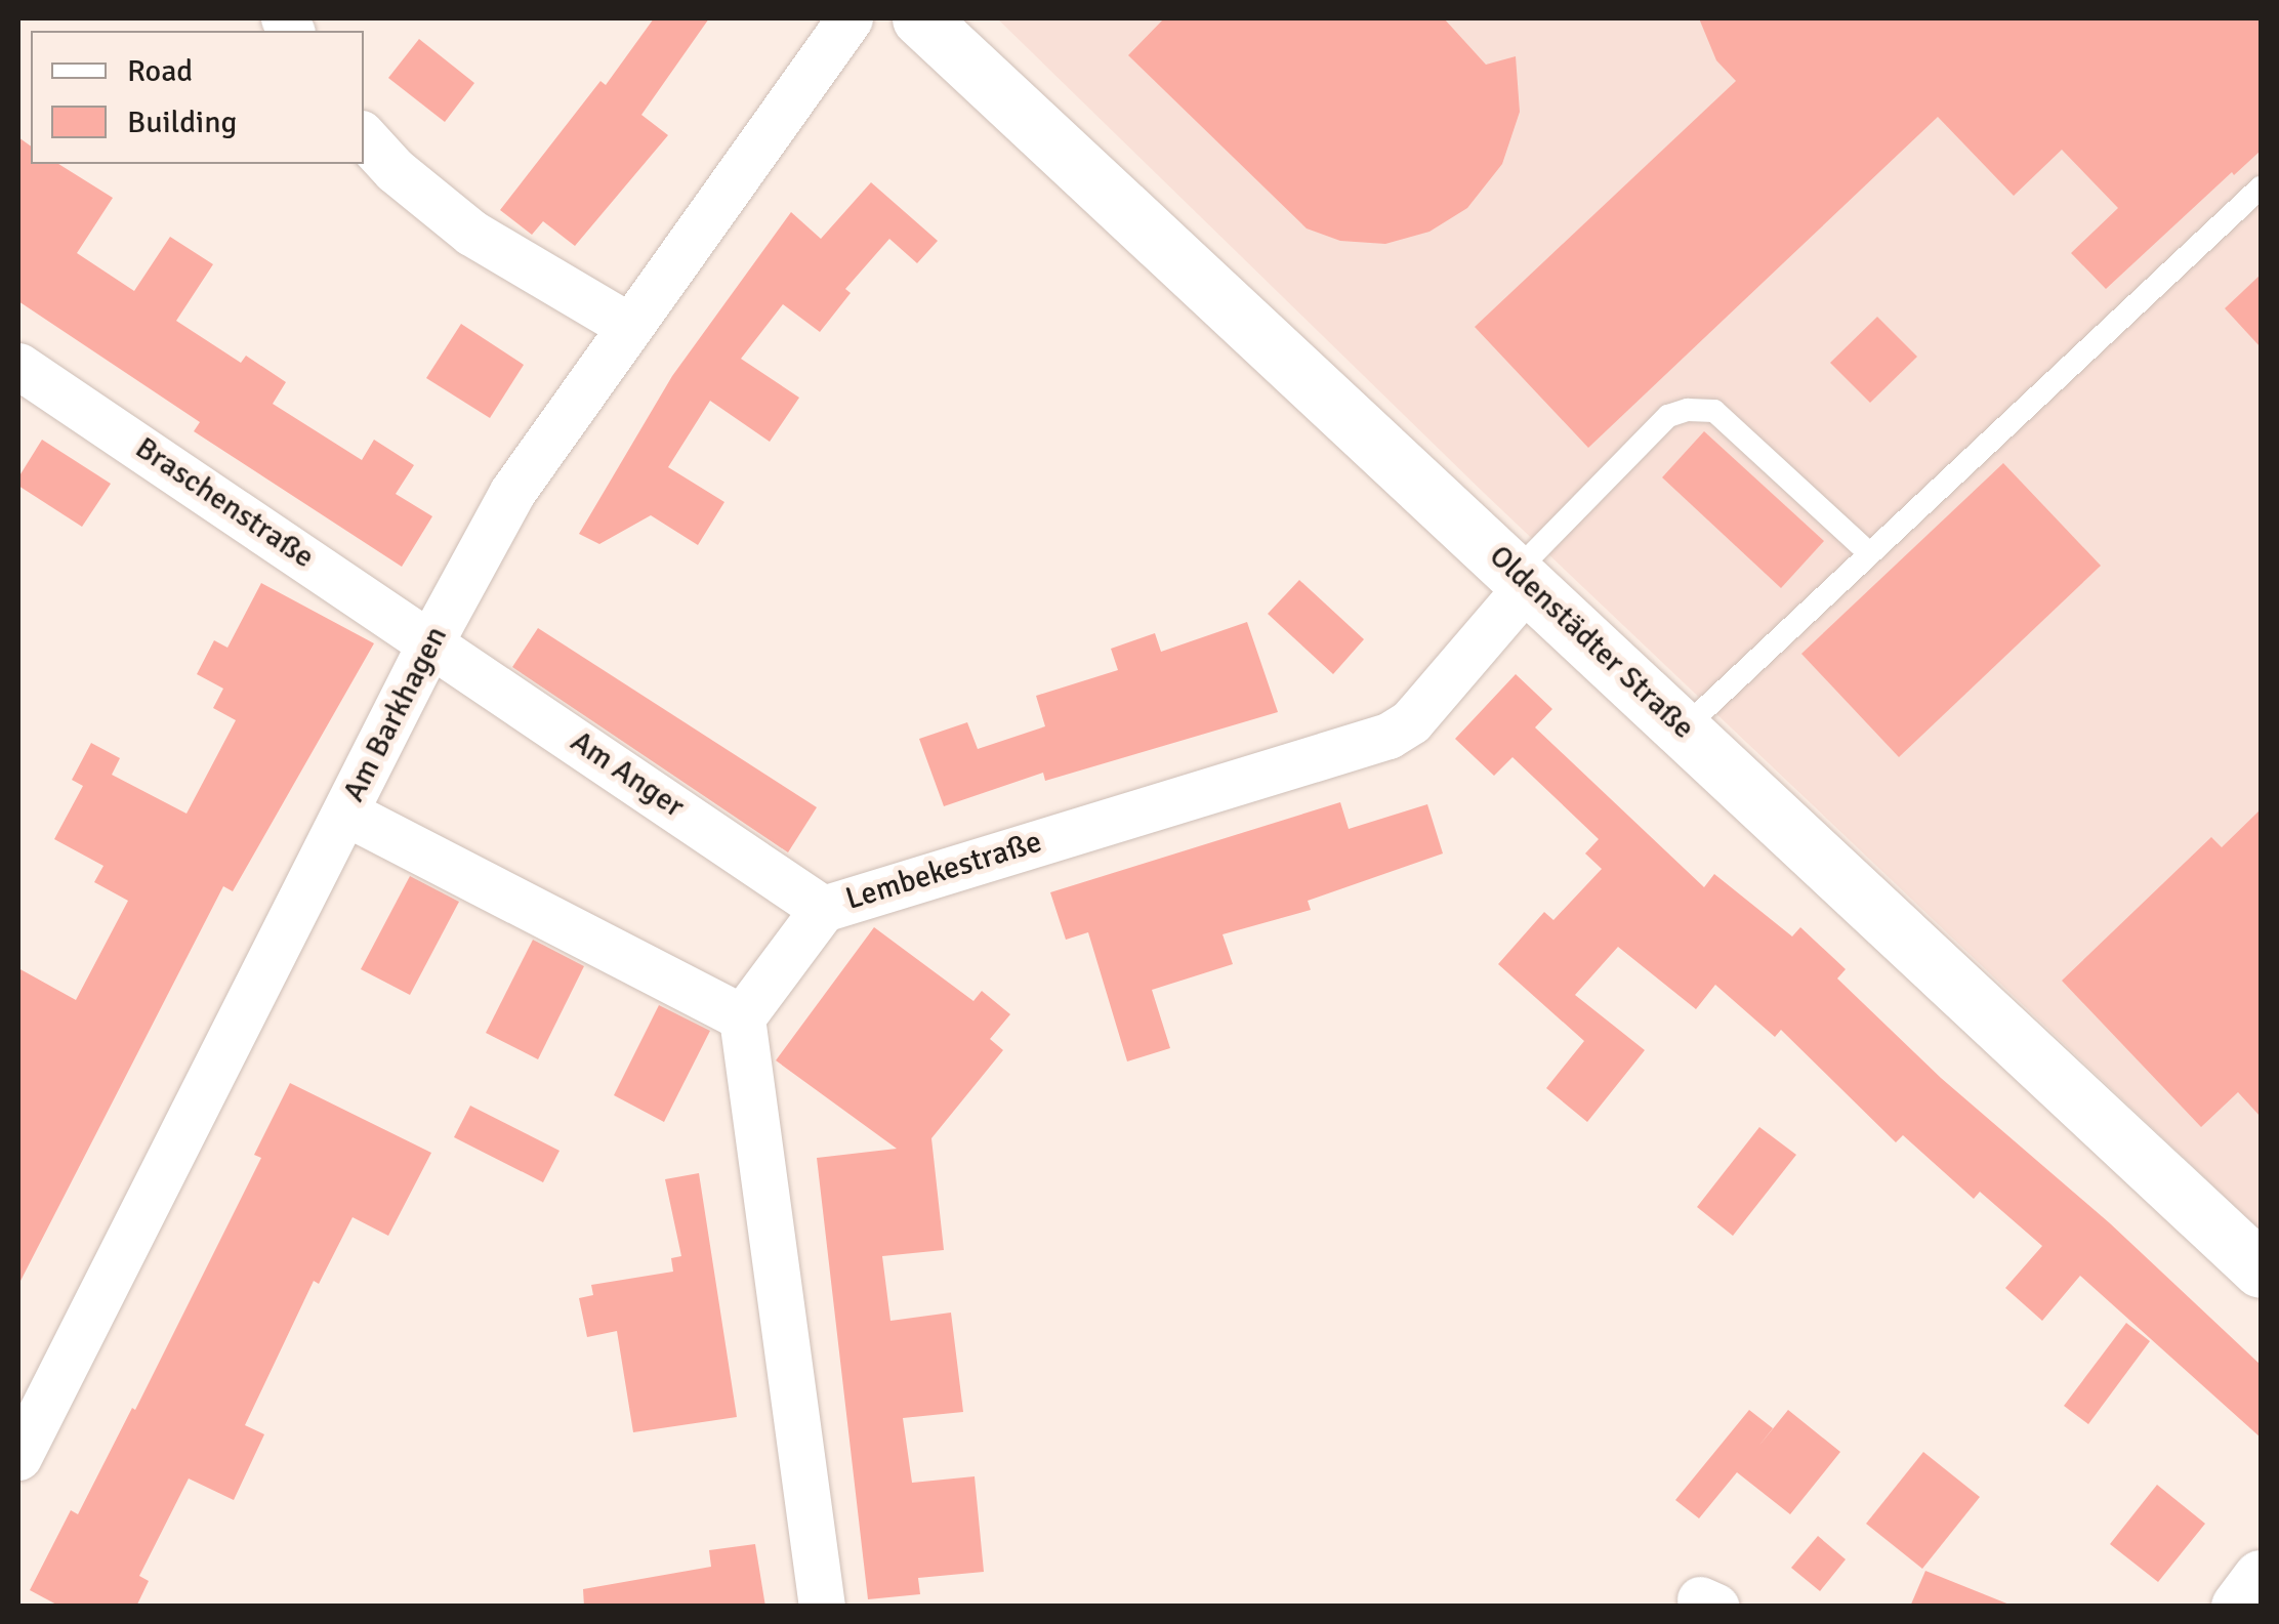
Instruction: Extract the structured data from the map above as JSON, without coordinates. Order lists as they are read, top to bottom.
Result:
{
  "streets": {
    "street": [
      "Braschenstraße",
      "Oldenstädter Straße",
      "Am Barkhagen",
      "Am Anger",
      "Lembekestraße"
    ]
  },
  "crossings": [
    ["Braschenstraße", "Am Barkhagen"],
    ["Braschenstraße", "Am Anger"],
    ["Oldenstädter Straße", "Lembekestraße"],
    ["Am Barkhagen", "Am Anger"],
    ["Am Anger", "Lembekestraße"]
  ],
  "legend": ["Road", "Building"]
}
